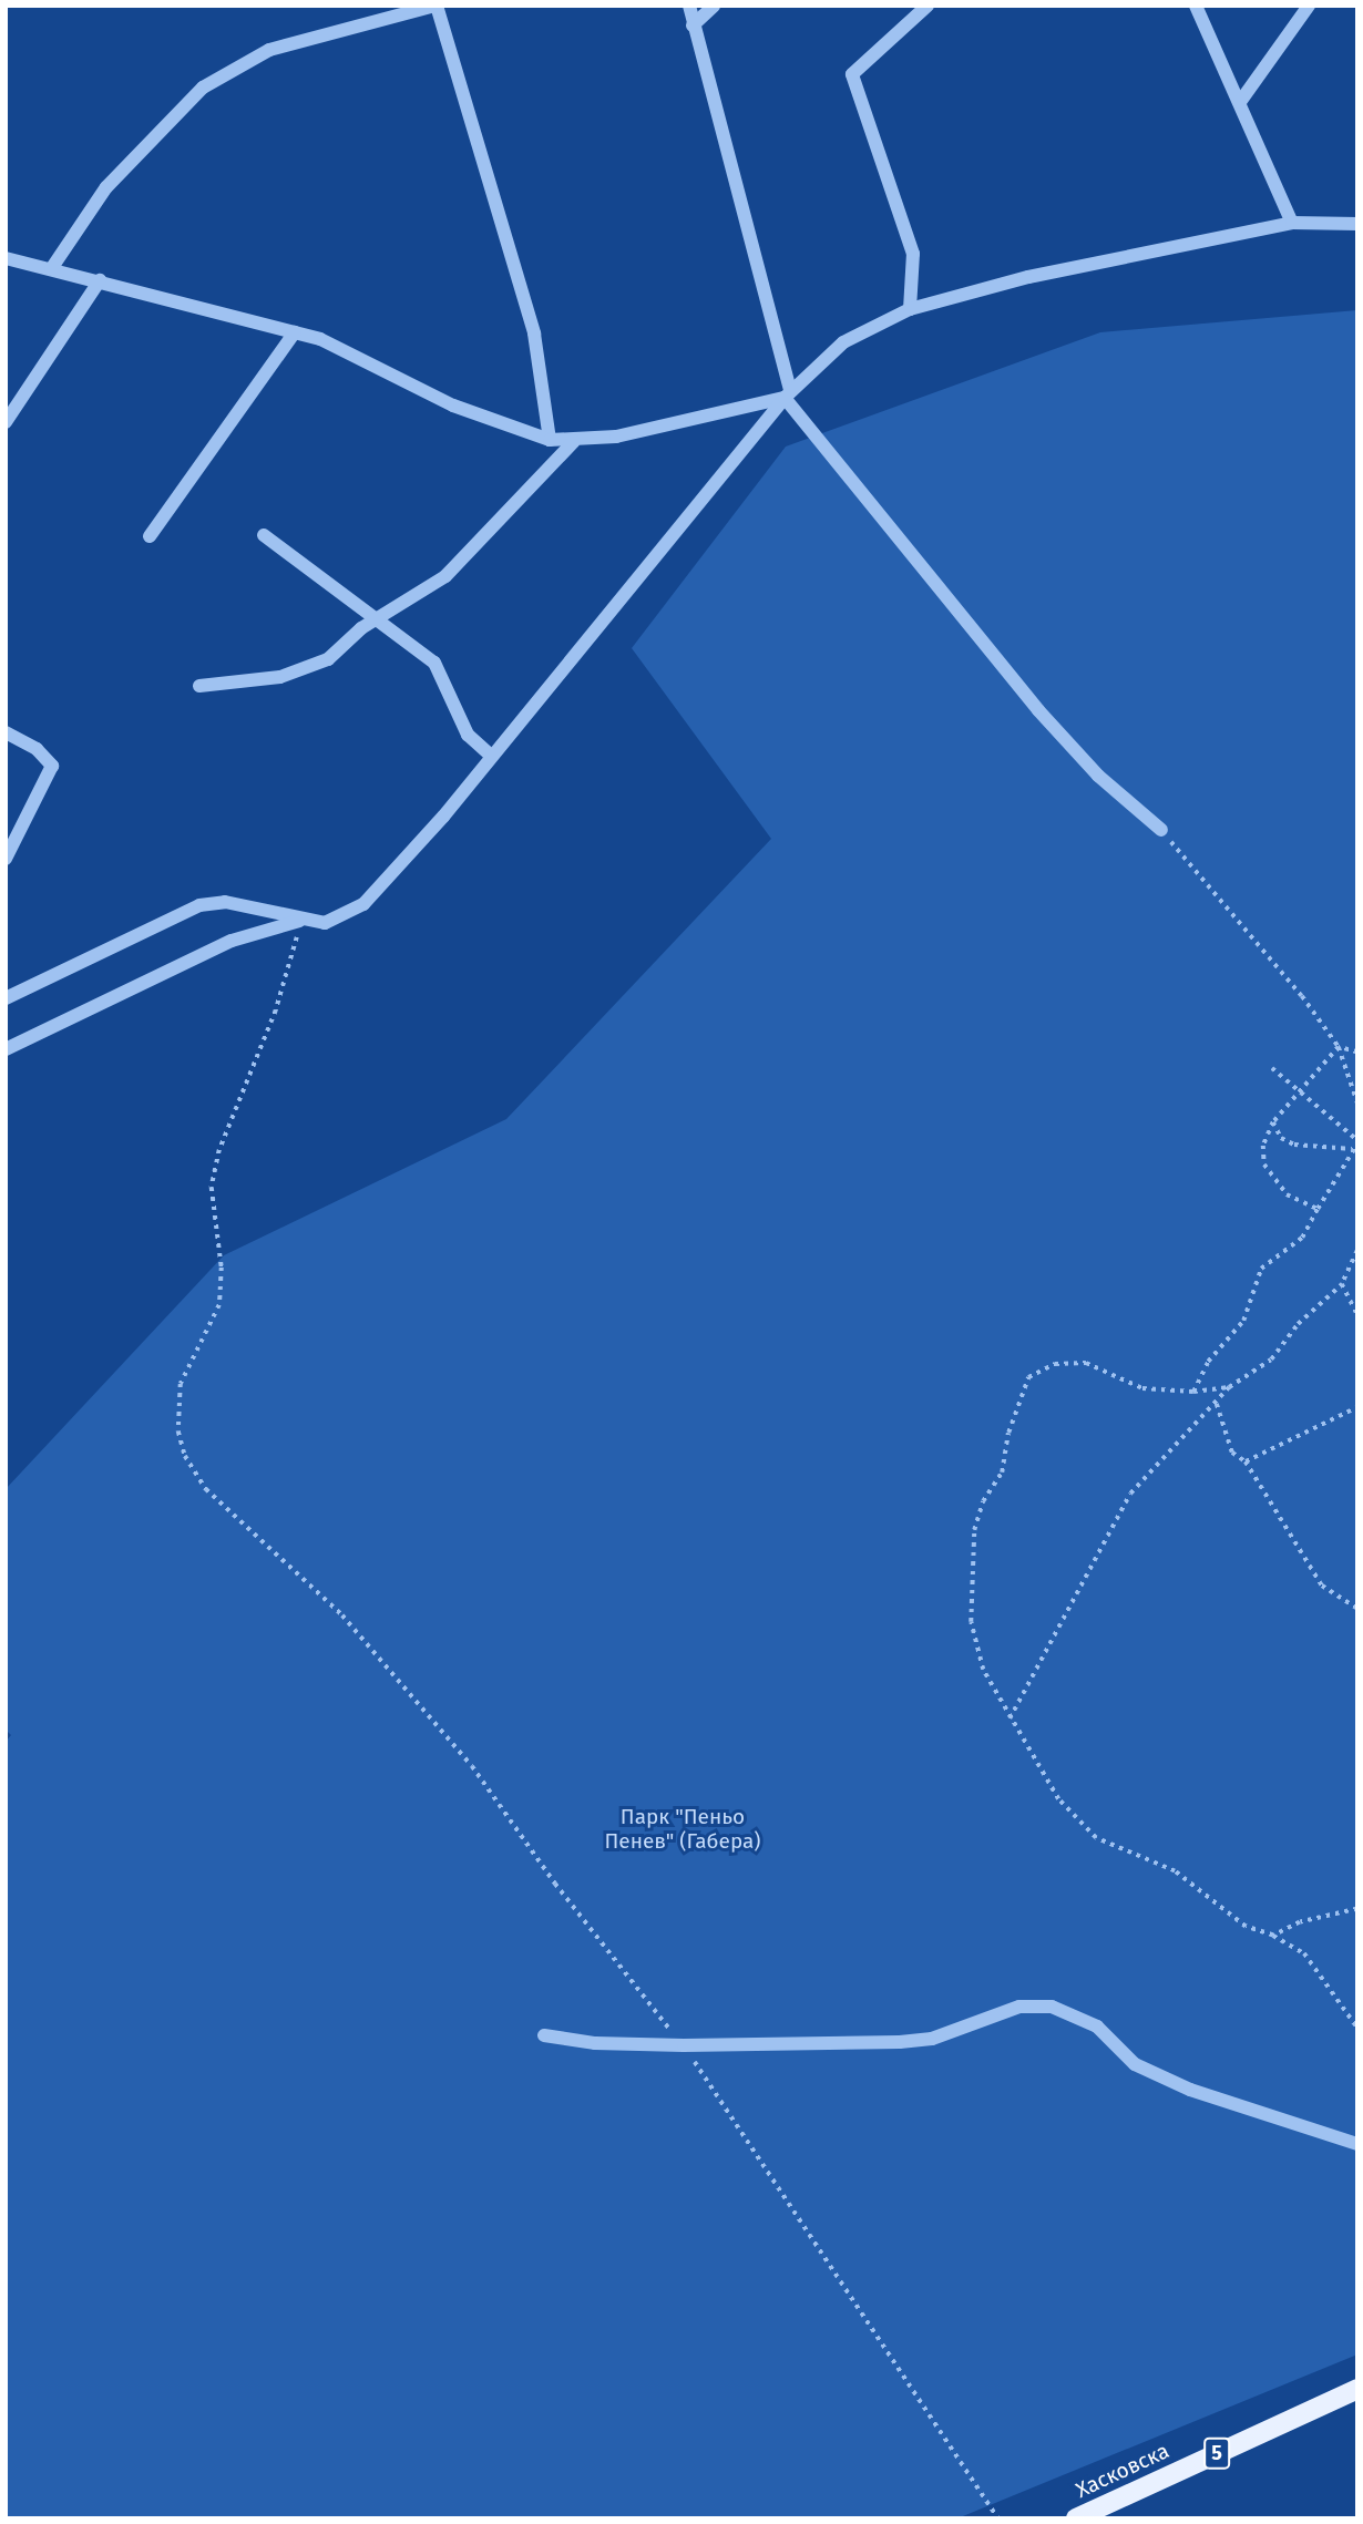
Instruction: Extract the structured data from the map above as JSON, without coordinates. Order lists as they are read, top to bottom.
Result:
{
  "streets": {
    "main road": ["5", "Хасковска"]
  },
  "parks": ["Парк \"Пеньо Пенев\" (Габера)"]
}
